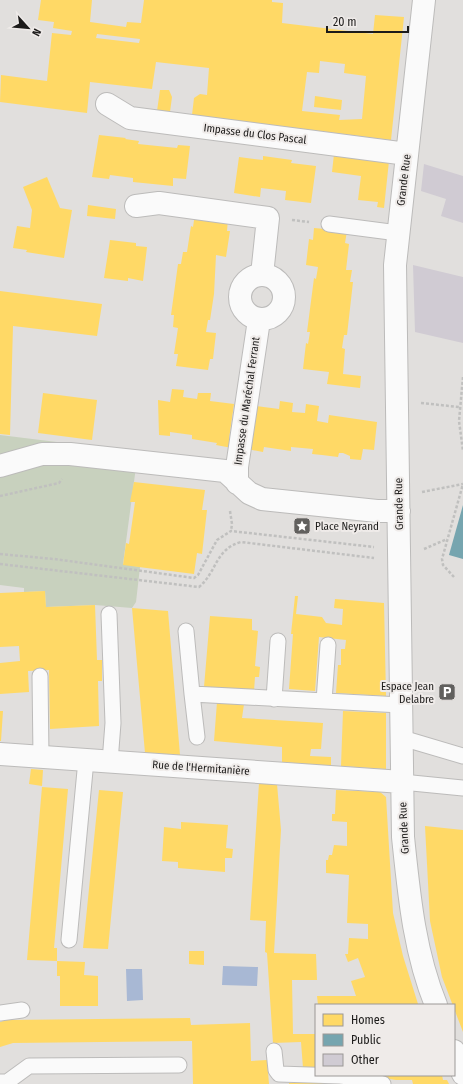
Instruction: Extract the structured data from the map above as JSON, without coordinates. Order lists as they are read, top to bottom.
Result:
{
  "streets": {
    "street": [
      "Impasse du Clos Pascal",
      "Grande Rue",
      "Impasse du Maréchal Ferrant",
      "Rue de l'Hermitanière"
    ]
  },
  "crossings": [
    ["Impasse du Clos Pascal", "Grande Rue"],
    ["Grande Rue", "Rue de l'Hermitanière"]
  ],
  "places": {
    "place": ["Place Neyrand"],
    "parking": ["Espace Jean Delabre"]
  },
  "legend": ["Homes", "Public", "Other"],
  "scale_bar": "20 m",
  "north": "bottom right"
}
